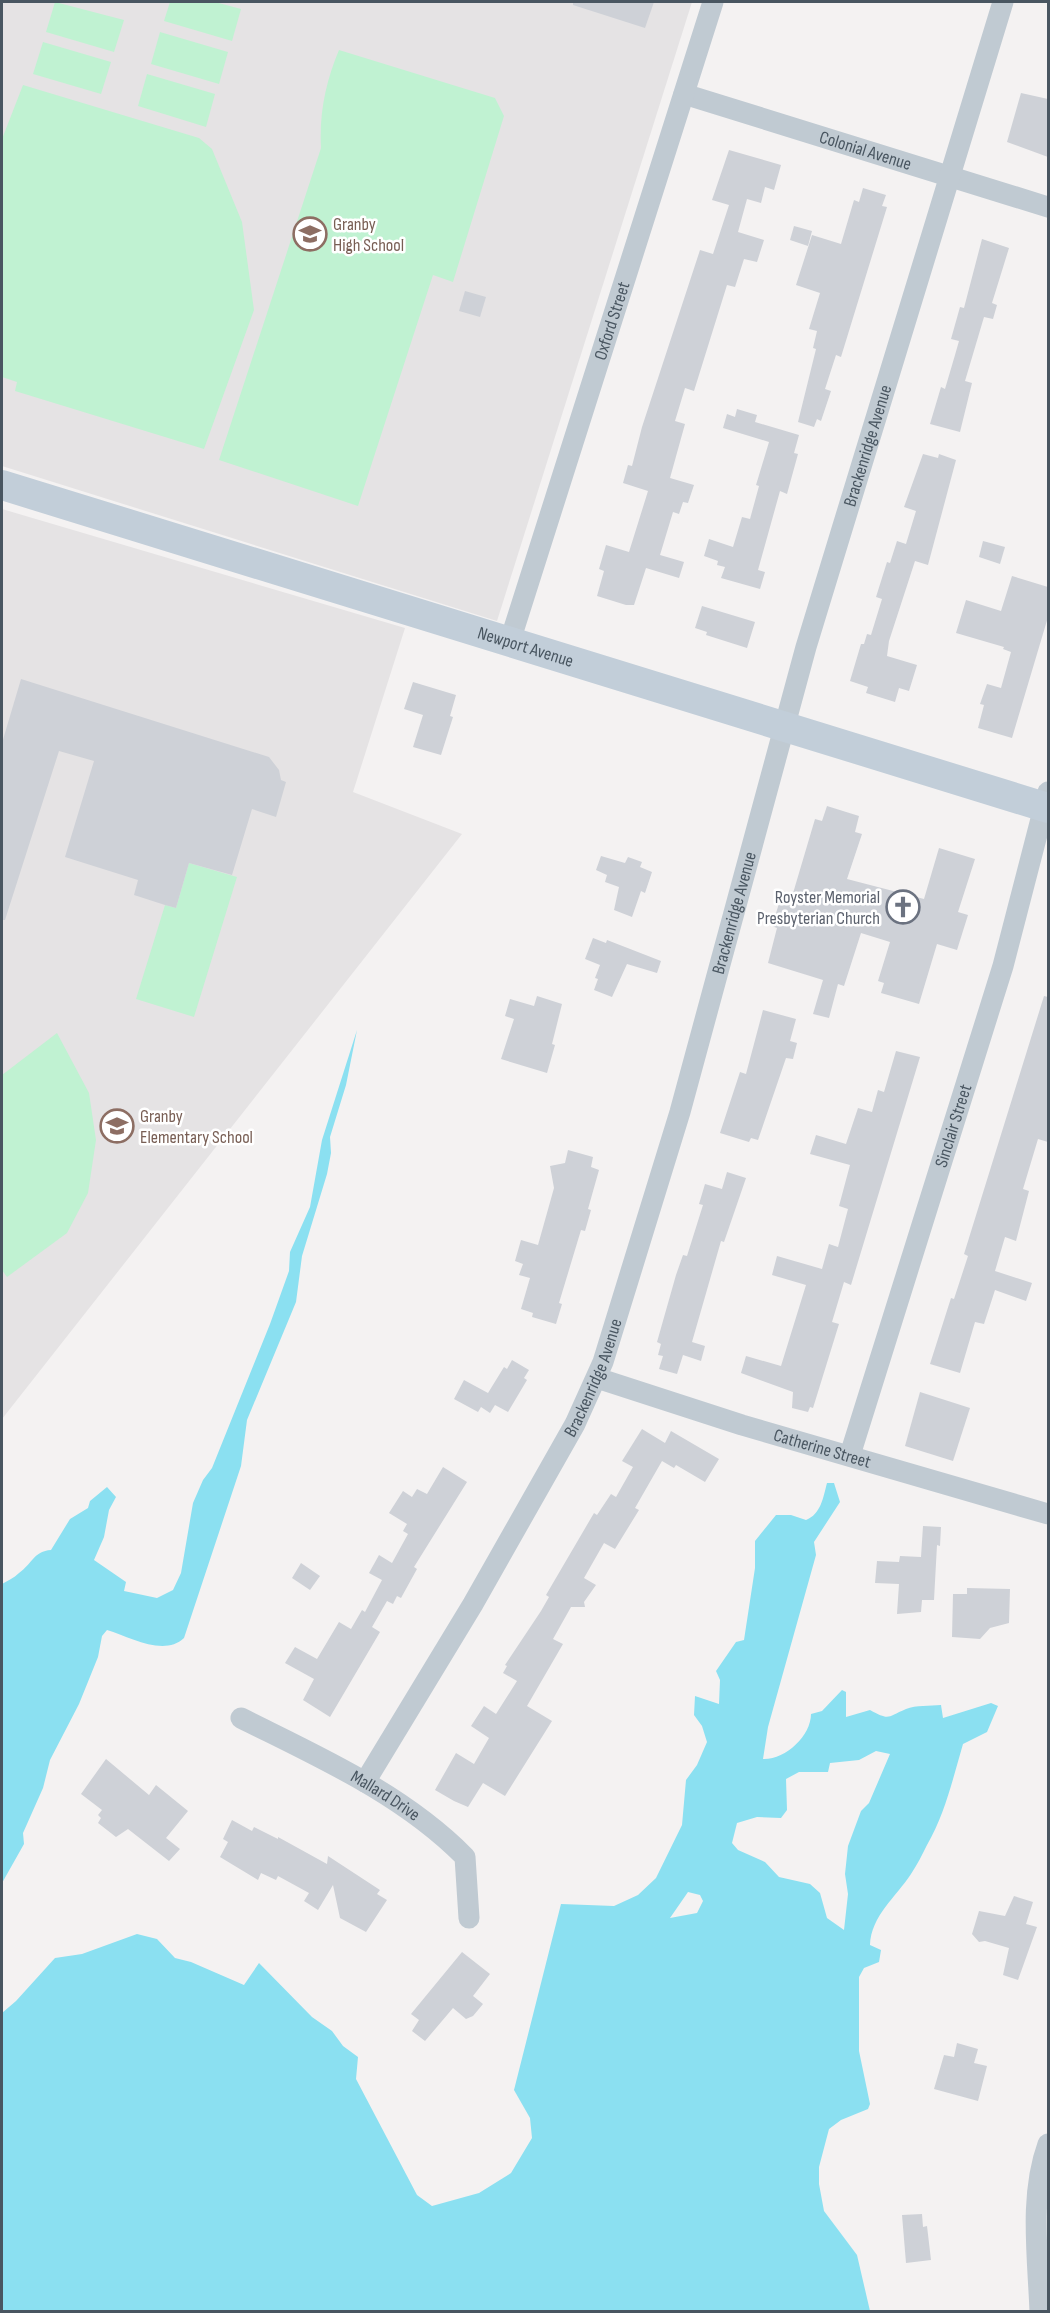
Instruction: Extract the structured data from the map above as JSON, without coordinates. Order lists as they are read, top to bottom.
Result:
{
  "streets": {
    "street": [
      "Colonial Avenue",
      "Oxford Street",
      "Brackenridge Avenue",
      "Newport Avenue",
      "Sinclair Street",
      "Catherine Street",
      "Mallard Drive"
    ]
  },
  "crossings": [
    ["Colonial Avenue", "Oxford Street"],
    ["Colonial Avenue", "Brackenridge Avenue"],
    ["Oxford Street", "Newport Avenue"],
    ["Brackenridge Avenue", "Newport Avenue"],
    ["Brackenridge Avenue", "Catherine Street"],
    ["Brackenridge Avenue", "Mallard Drive"],
    ["Newport Avenue", "Sinclair Street"],
    ["Sinclair Street", "Catherine Street"]
  ],
  "places": {
    "school or university": ["Granby High School", "Granby Elementary School"],
    "church": ["Royster Memorial Presbyterian Church"]
  }
}
